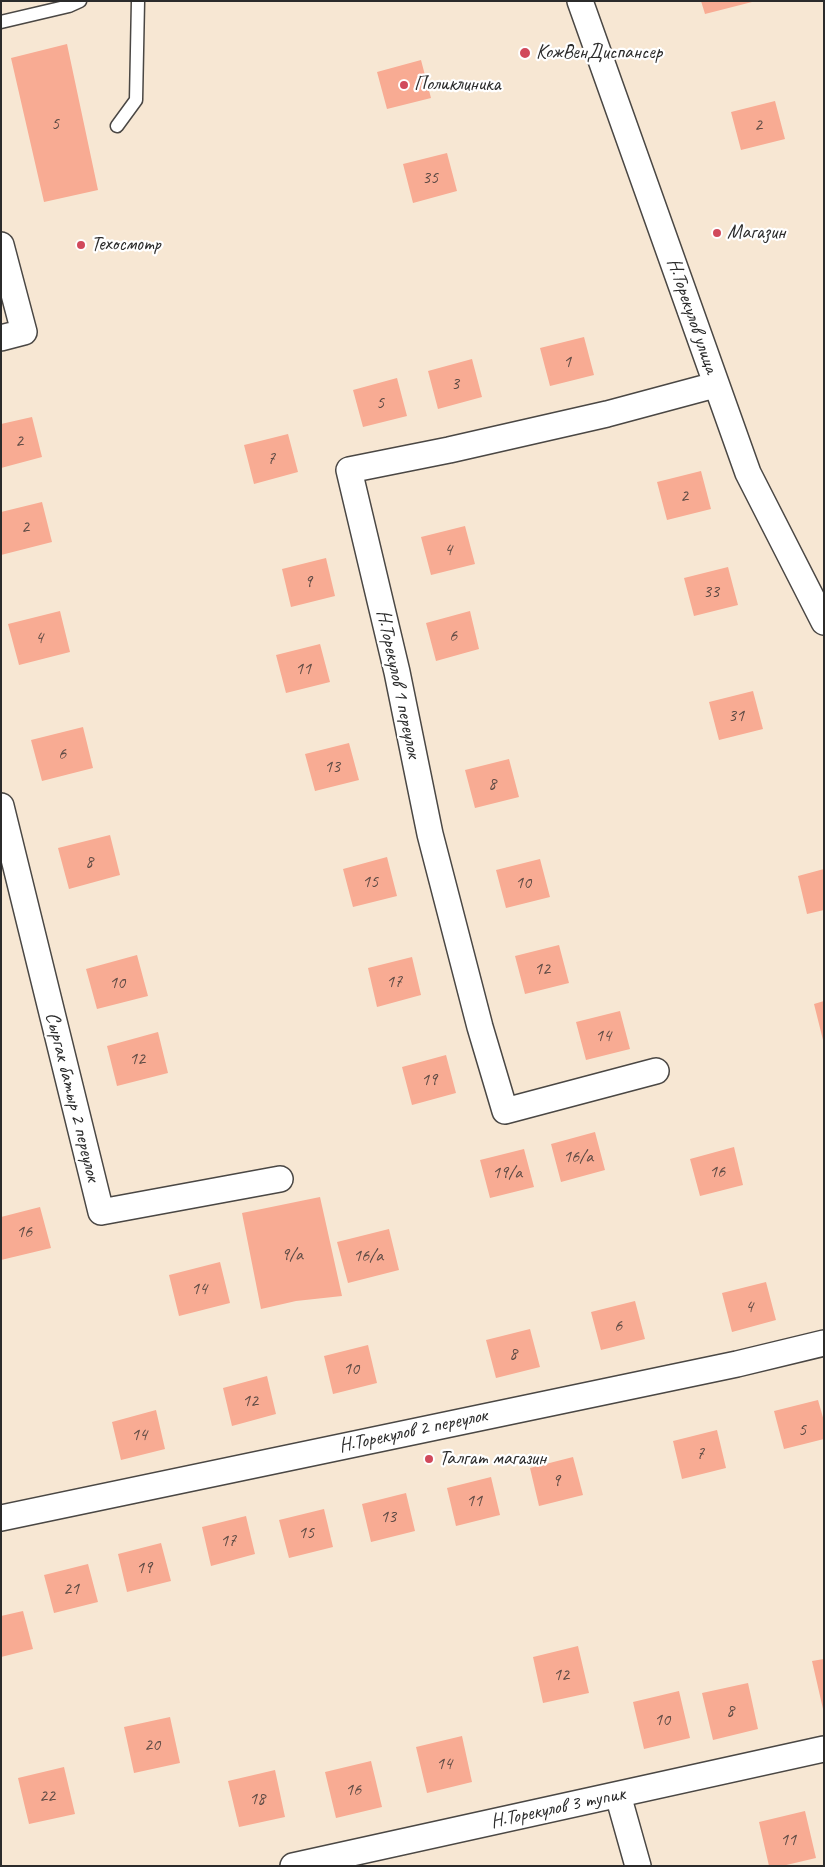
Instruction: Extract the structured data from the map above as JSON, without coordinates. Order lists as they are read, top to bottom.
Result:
{
  "streets": {
    "street": [
      "Н.Торекулов улица",
      "Н.Торекулов 1 переулок",
      "Сыргак батыр 2 переулок",
      "Н.Торекулов 2 переулок",
      "Н.Торекулов 3 тупик"
    ]
  },
  "crossings": [
    ["Н.Торекулов улица", "Н.Торекулов 1 переулок"]
  ],
  "places": [
    "КожВенДиспансер",
    "Поликлиника",
    "Магазин",
    "Техосмотр",
    "Талгат магазин"
  ],
  "house_numbers": [
    "5",
    "2",
    "35",
    "1",
    "3",
    "5",
    "2",
    "7",
    "2",
    "2",
    "4",
    "9",
    "33",
    "6",
    "4",
    "11",
    "31",
    "6",
    "13",
    "8",
    "8",
    "15",
    "10",
    "12",
    "17",
    "10",
    "14",
    "12",
    "19",
    "16/а",
    "16",
    "19/а",
    "16",
    "9/а",
    "16/а",
    "14",
    "4",
    "6",
    "8",
    "10",
    "12",
    "5",
    "14",
    "7",
    "9",
    "11",
    "13",
    "15",
    "17",
    "19",
    "21",
    "12",
    "8",
    "10",
    "20",
    "14",
    "16",
    "22",
    "18",
    "11"
  ]
}
